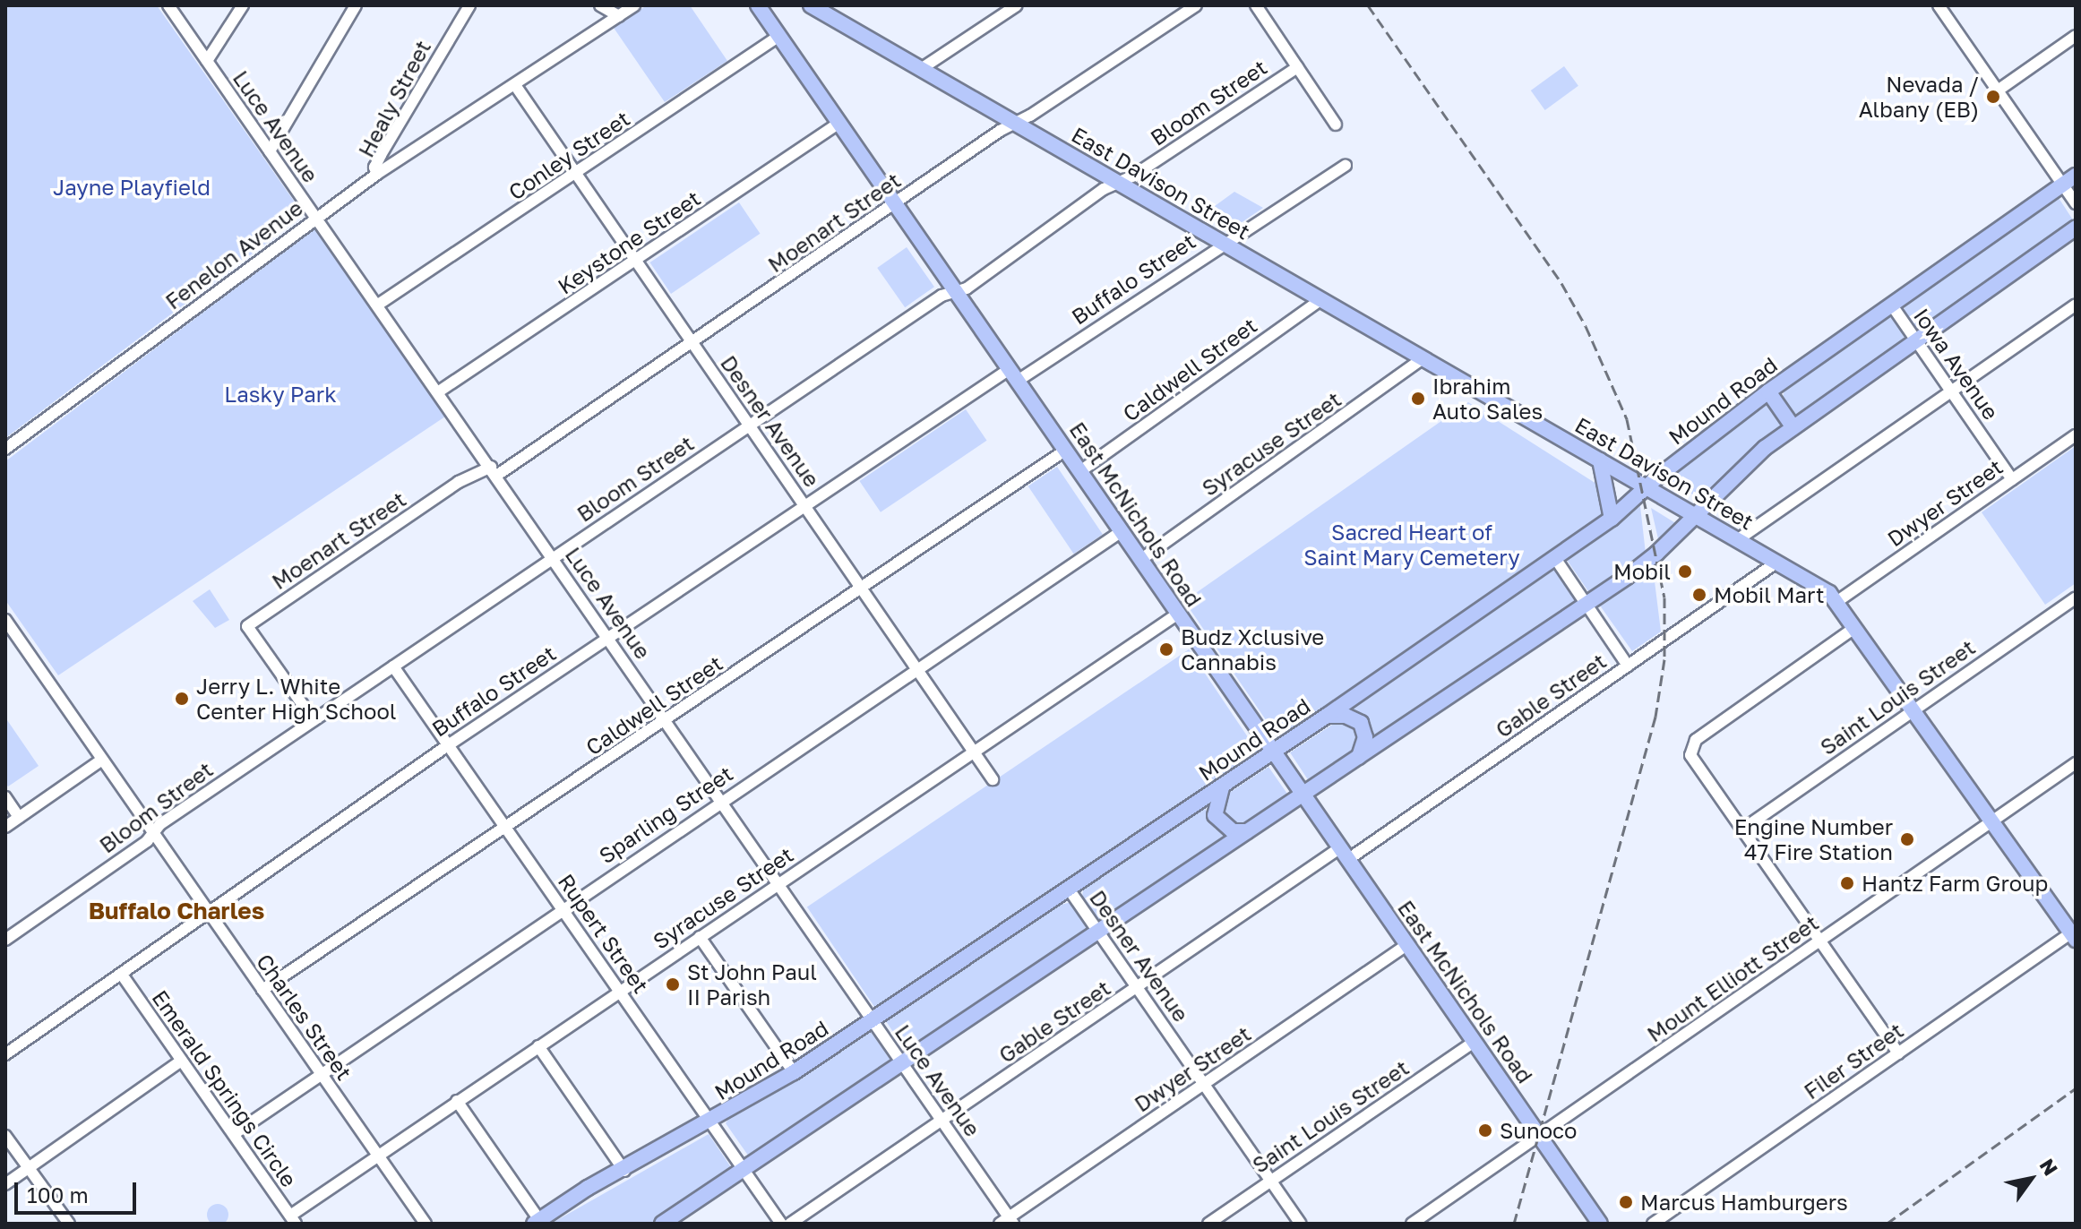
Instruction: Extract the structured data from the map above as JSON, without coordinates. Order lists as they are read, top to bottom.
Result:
{
  "streets": {
    "main road": ["East Davison Street", "Mound Road", "East McNichols Road"],
    "street": [
      "Healy Street",
      "Bloom Street",
      "Luce Avenue",
      "Conley Street",
      "Moenart Street",
      "Keystone Street",
      "Fenelon Avenue",
      "Buffalo Street",
      "Iowa Avenue",
      "Caldwell Street",
      "Desner Avenue",
      "Syracuse Street",
      "Dwyer Street",
      "Gable Street",
      "Saint Louis Street",
      "Sparling Street",
      "Rupert Street",
      "Mount Elliott Street",
      "Charles Street",
      "Filer Street",
      "Emerald Springs Circle"
    ]
  },
  "crossings": [
    ["Healy Street", "Fenelon Avenue"],
    ["Bloom Street", "Luce Avenue"],
    ["Bloom Street", "East Davison Street"],
    ["Bloom Street", "Moenart Street"],
    ["Bloom Street", "Desner Avenue"],
    ["Bloom Street", "East McNichols Road"],
    ["Bloom Street", "Rupert Street"],
    ["Bloom Street", "Charles Street"],
    ["Luce Avenue", "Conley Street"],
    ["Luce Avenue", "Moenart Street"],
    ["Luce Avenue", "Keystone Street"],
    ["Luce Avenue", "Fenelon Avenue"],
    ["Luce Avenue", "Buffalo Street"],
    ["Luce Avenue", "Caldwell Street"],
    ["Luce Avenue", "Mound Road"],
    ["Luce Avenue", "Syracuse Street"],
    ["Luce Avenue", "Dwyer Street"],
    ["Luce Avenue", "Gable Street"],
    ["Luce Avenue", "Sparling Street"],
    ["Conley Street", "Desner Avenue"],
    ["Conley Street", "East McNichols Road"],
    ["East Davison Street", "Moenart Street"],
    ["East Davison Street", "Buffalo Street"],
    ["East Davison Street", "Caldwell Street"],
    ["East Davison Street", "Mound Road"],
    ["East Davison Street", "Syracuse Street"],
    ["East Davison Street", "Dwyer Street"],
    ["East Davison Street", "Gable Street"],
    ["East Davison Street", "Saint Louis Street"],
    ["East Davison Street", "Mount Elliott Street"],
    ["East Davison Street", "Filer Street"],
    ["Moenart Street", "Desner Avenue"],
    ["Moenart Street", "East McNichols Road"],
    ["Keystone Street", "Desner Avenue"],
    ["Keystone Street", "East McNichols Road"],
    ["Fenelon Avenue", "Desner Avenue"],
    ["Buffalo Street", "Desner Avenue"],
    ["Buffalo Street", "East McNichols Road"],
    ["Buffalo Street", "Rupert Street"],
    ["Buffalo Street", "Charles Street"],
    ["Buffalo Street", "Emerald Springs Circle"],
    ["Iowa Avenue", "Mound Road"],
    ["Iowa Avenue", "Dwyer Street"],
    ["Caldwell Street", "Desner Avenue"],
    ["Caldwell Street", "East McNichols Road"],
    ["Caldwell Street", "Rupert Street"],
    ["Caldwell Street", "Charles Street"],
    ["Mound Road", "Desner Avenue"],
    ["Mound Road", "East McNichols Road"],
    ["Mound Road", "Rupert Street"],
    ["Desner Avenue", "Syracuse Street"],
    ["Desner Avenue", "Dwyer Street"],
    ["Desner Avenue", "Gable Street"],
    ["Desner Avenue", "Saint Louis Street"],
    ["Desner Avenue", "Sparling Street"],
    ["Syracuse Street", "East McNichols Road"],
    ["Syracuse Street", "Rupert Street"],
    ["Syracuse Street", "Charles Street"],
    ["Syracuse Street", "Emerald Springs Circle"],
    ["Dwyer Street", "East McNichols Road"],
    ["East McNichols Road", "Gable Street"],
    ["East McNichols Road", "Saint Louis Street"],
    ["East McNichols Road", "Sparling Street"],
    ["East McNichols Road", "Mount Elliott Street"],
    ["Sparling Street", "Rupert Street"],
    ["Sparling Street", "Charles Street"],
    ["Sparling Street", "Emerald Springs Circle"]
  ],
  "districts": ["Buffalo Charles"],
  "parks": ["Jayne Playfield", "Lasky Park", "Sacred Heart of Saint Mary Cemetery"],
  "places": [
    "Nevada / Albany (EB)",
    "Ibrahim Auto Sales",
    "Mobil",
    "Mobil Mart",
    "Budz Xclusive Cannabis",
    "Jerry L. White Center High School",
    "Engine Number 47 Fire Station",
    "Hantz Farm Group",
    "St John Paul II Parish",
    "Sunoco",
    "Marcus Hamburgers"
  ],
  "scale_bar": "100 m",
  "north": "top right"
}
